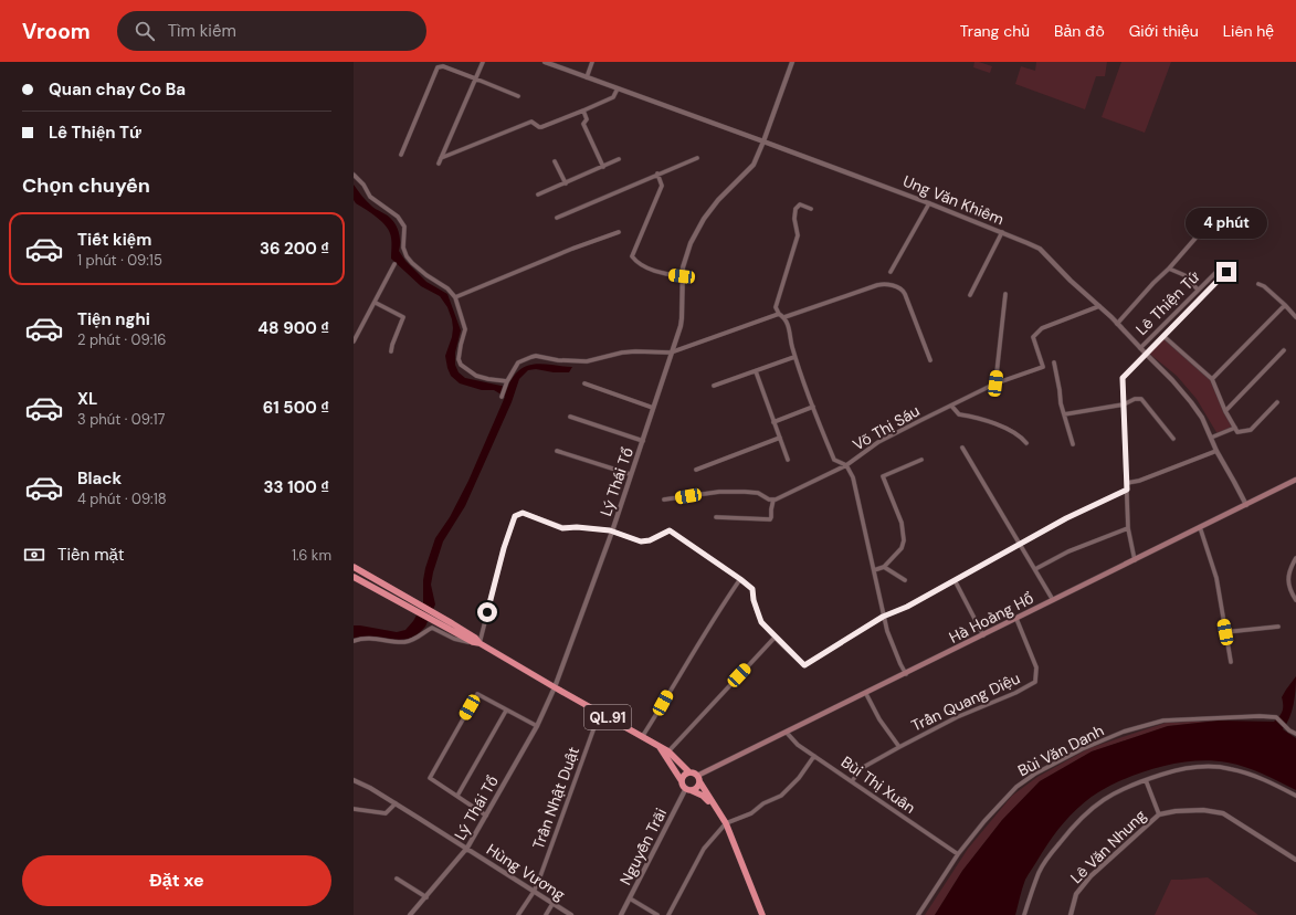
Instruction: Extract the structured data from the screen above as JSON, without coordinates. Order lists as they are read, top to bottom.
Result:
{
  "streets": {
    "highway": ["QL.91"],
    "main road": ["Hà Hoàng Hổ"],
    "street": [
      "Ung Văn Khiêm",
      "Lê Thiện Tứ",
      "Võ Thị Sáu",
      "Lý Thái Tổ",
      "Trần Quang Diệu",
      "Bùi Văn Danh",
      "Bùi Thị Xuân",
      "Trần Nhật Duật",
      "Nguyễn Trãi",
      "Lê Văn Nhung",
      "Hùng Vương"
    ]
  },
  "crossings": [
    ["Ung Văn Khiêm", "Lê Thiện Tứ"],
    ["Ung Văn Khiêm", "Võ Thị Sáu"],
    ["Ung Văn Khiêm", "Lý Thái Tổ"],
    ["Ung Văn Khiêm", "Hà Hoàng Hổ"],
    ["Lê Thiện Tứ", "Hà Hoàng Hổ"],
    ["Võ Thị Sáu", "Hà Hoàng Hổ"],
    ["Lý Thái Tổ", "QL.91"],
    ["Lý Thái Tổ", "Hùng Vương"],
    ["Hà Hoàng Hổ", "Trần Quang Diệu"],
    ["Hà Hoàng Hổ", "QL.91"],
    ["Hà Hoàng Hổ", "Bùi Thị Xuân"],
    ["Hà Hoàng Hổ", "Nguyễn Trãi"],
    ["Trần Quang Diệu", "Bùi Thị Xuân"],
    ["QL.91", "Trần Nhật Duật"],
    ["QL.91", "Nguyễn Trãi"],
    ["Bùi Văn Danh", "Bùi Thị Xuân"],
    ["Trần Nhật Duật", "Hùng Vương"]
  ],
  "page": {
    "header": "Vroom",
    "search": "Tìm kiếm",
    "nav": [
      "Trang chủ",
      "Bản đồ",
      "Giới thiệu",
      "Liên hệ"
    ],
    "banner": ["Quan chay Co Ba", "Lê Thiện Tứ"],
    "heading": "Chọn chuyến",
    "bubble": "4 phút",
    "list": [
      {
        "name": "Tiết kiệm",
        "note": "1 phút · 09:15",
        "value": "36 200 ₫"
      },
      {
        "name": "Tiện nghi",
        "note": "2 phút · 09:16",
        "value": "48 900 ₫"
      },
      {
        "name": "XL",
        "note": "3 phút · 09:17",
        "value": "61 500 ₫"
      },
      {
        "name": "Black",
        "note": "4 phút · 09:18",
        "value": "33 100 ₫"
      }
    ],
    "pay": ["Tiền mặt", "1.6 km"],
    "buttons": "Đặt xe"
  }
}
